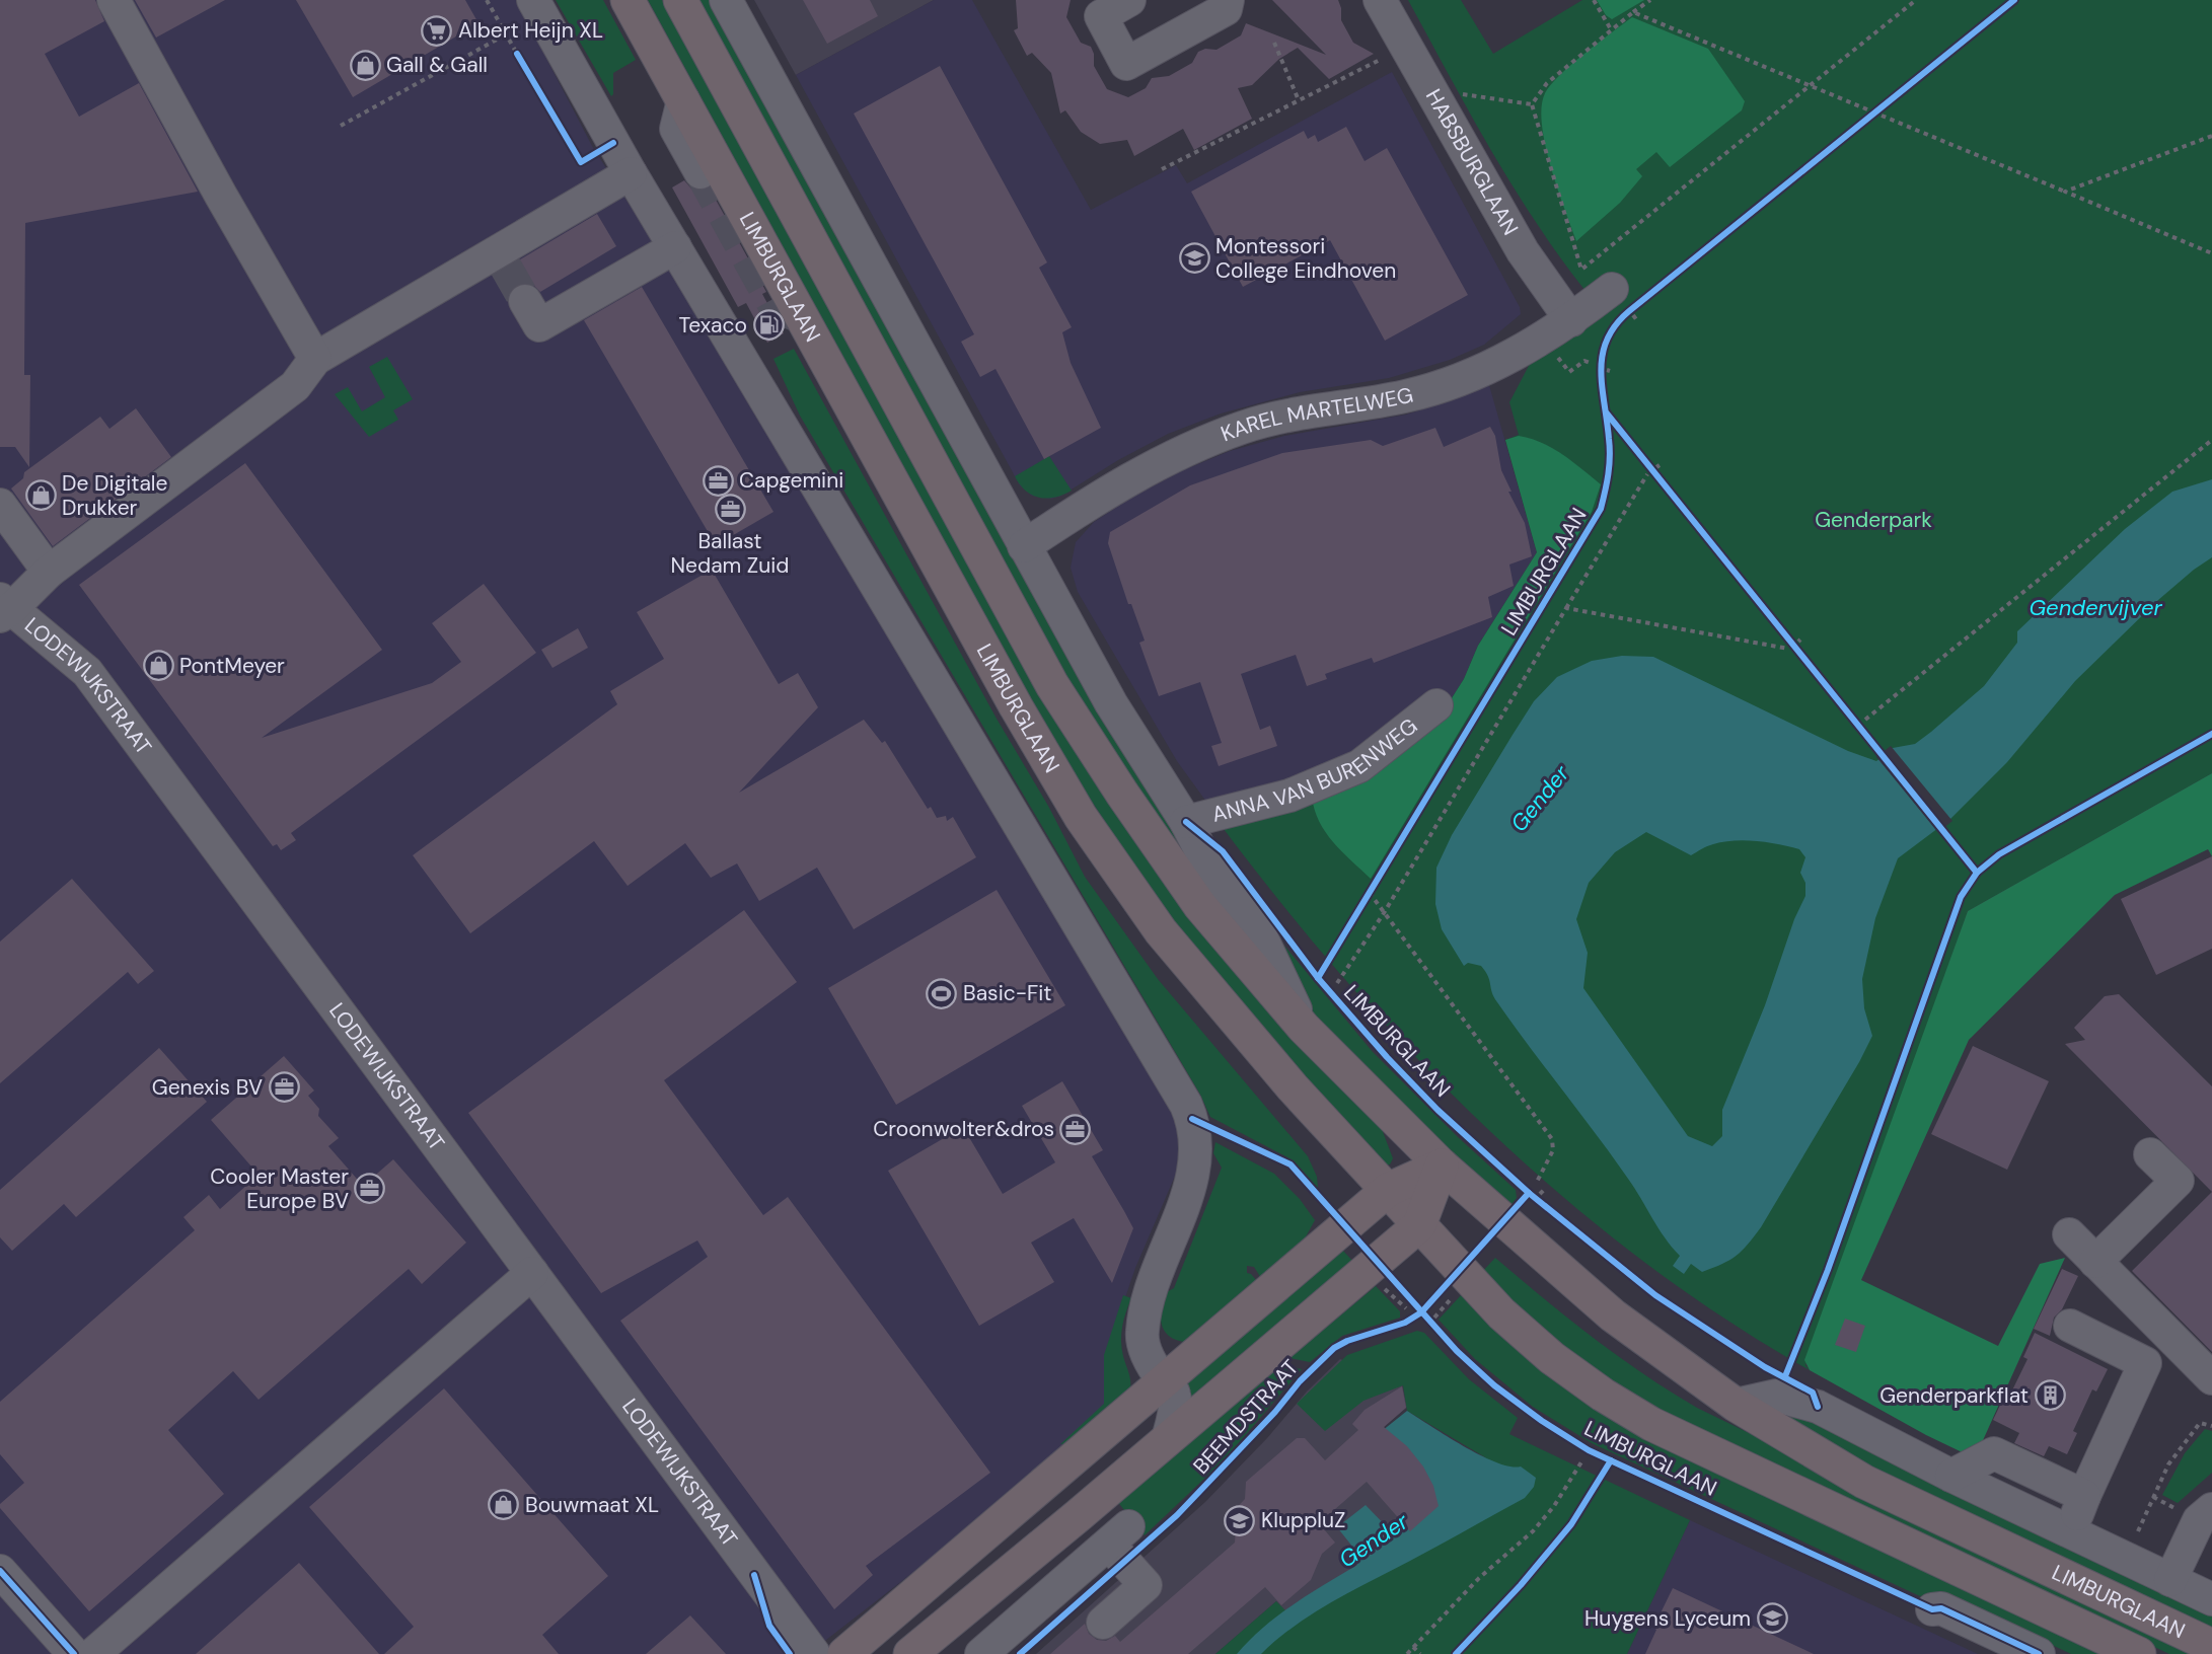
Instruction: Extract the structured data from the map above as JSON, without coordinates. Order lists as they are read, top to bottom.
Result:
{
  "streets": {
    "main road": ["LIMBURGLAAN", "BEEMDSTRAAT"],
    "street": [
      "HABSBURGLAAN",
      "KAREL MARTELWEG",
      "LODEWIJKSTRAAT",
      "ANNA VAN BURENWEG"
    ]
  },
  "crossings": [
    ["HABSBURGLAAN", "KAREL MARTELWEG"],
    ["LIMBURGLAAN", "KAREL MARTELWEG"],
    ["LIMBURGLAAN", "ANNA VAN BURENWEG"],
    ["LIMBURGLAAN", "BEEMDSTRAAT"]
  ],
  "water": ["Gendervijver", "Gender"],
  "parks": ["Genderpark"],
  "places": {
    "supermarket": ["Albert Heijn XL"],
    "shop": [
      "Gall & Gall",
      "De Digitale Drukker",
      "PontMeyer",
      "Bouwmaat XL"
    ],
    "school or university": ["Montessori College Eindhoven", "KluppluZ", "Huygens Lyceum"],
    "fuel station": ["Texaco"],
    "office": [
      "Capgemini",
      "Ballast Nedam Zuid",
      "Genexis BV",
      "Croonwolter&dros",
      "Cooler Master Europe BV"
    ],
    "sports": ["Basic-Fit"],
    "building": ["Genderparkflat"]
  }
}
